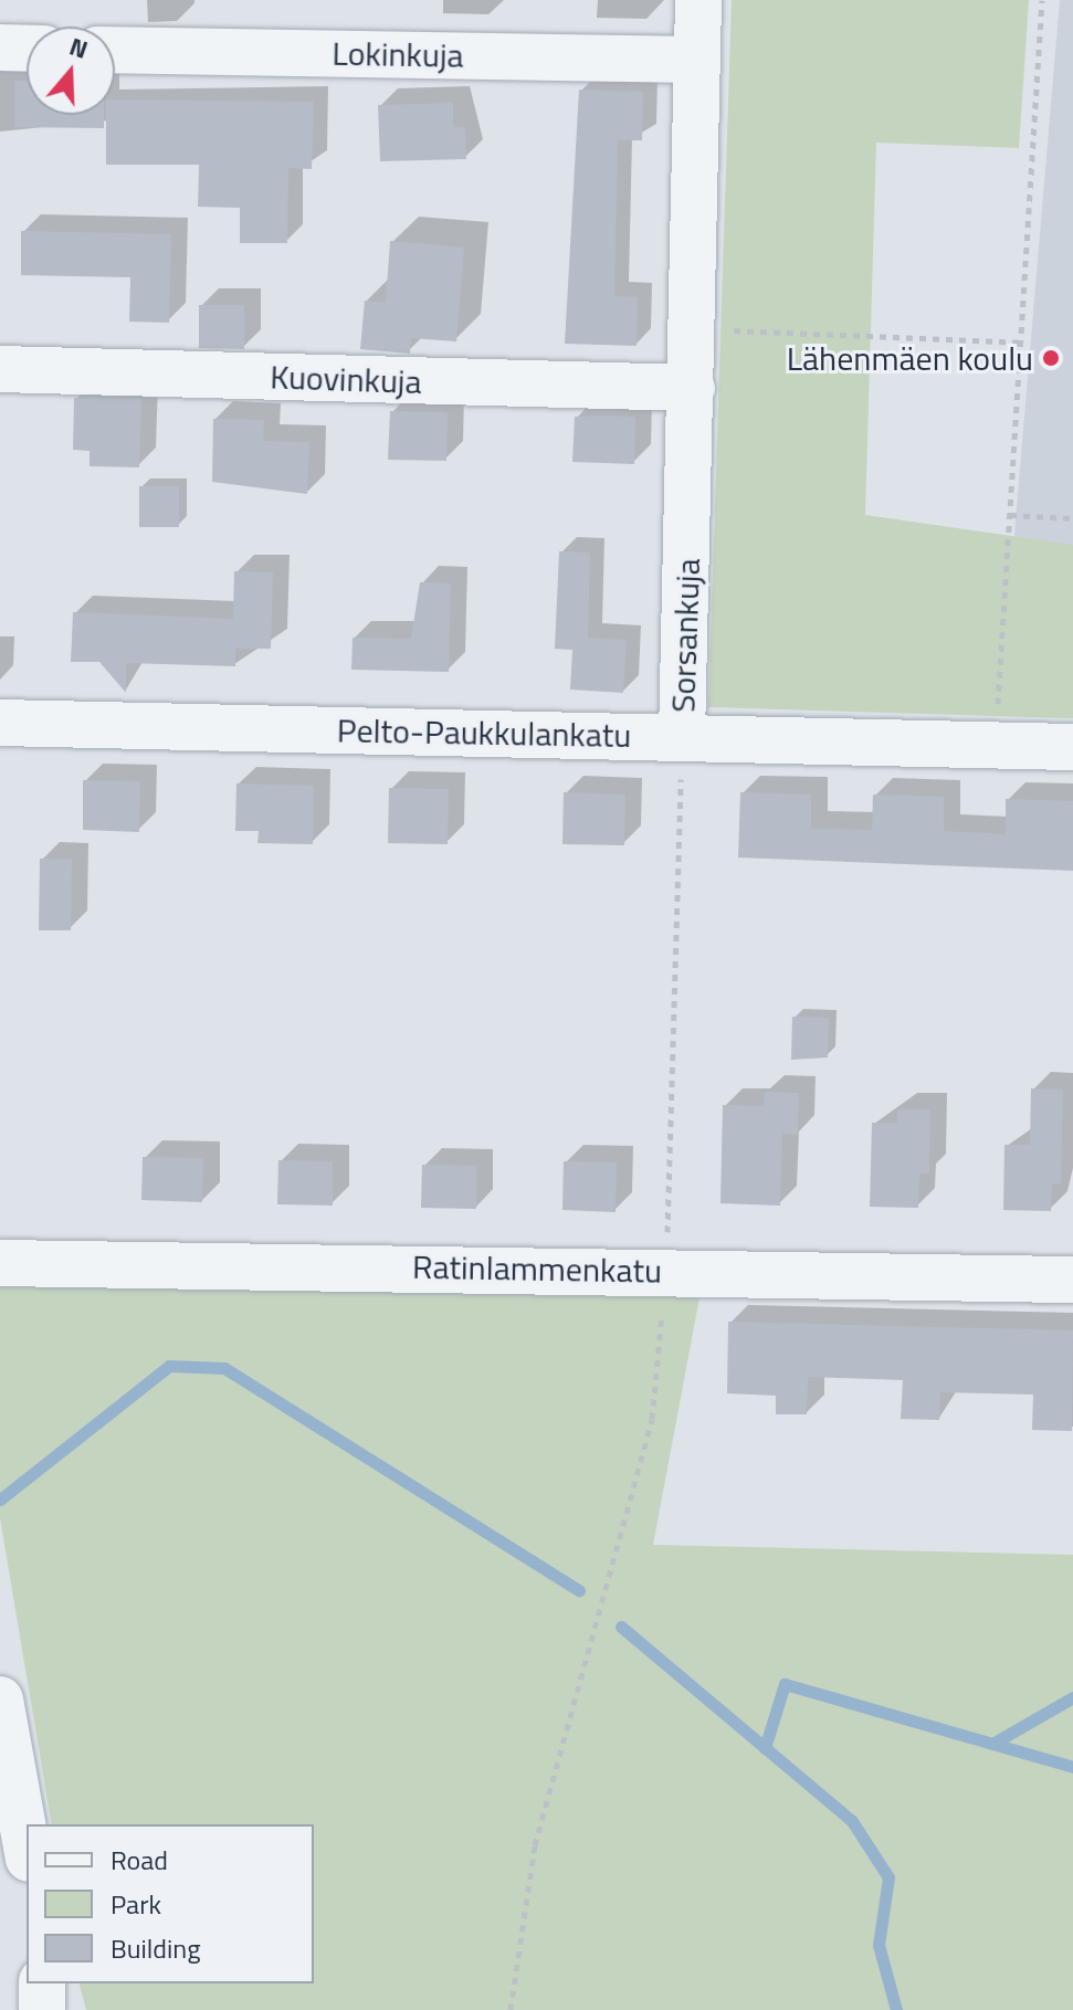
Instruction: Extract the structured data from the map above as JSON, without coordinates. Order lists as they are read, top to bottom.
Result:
{
  "streets": {
    "street": [
      "Lokinkuja",
      "Kuovinkuja",
      "Sorsankuja",
      "Pelto-Paukkulankatu",
      "Ratinlammenkatu"
    ]
  },
  "crossings": [
    ["Lokinkuja", "Sorsankuja"],
    ["Kuovinkuja", "Sorsankuja"],
    ["Sorsankuja", "Pelto-Paukkulankatu"],
    ["Sorsankuja", "Ratinlammenkatu"]
  ],
  "places": ["Lähenmäen koulu"],
  "legend": ["Road", "Park", "Building"],
  "north": "top"
}
